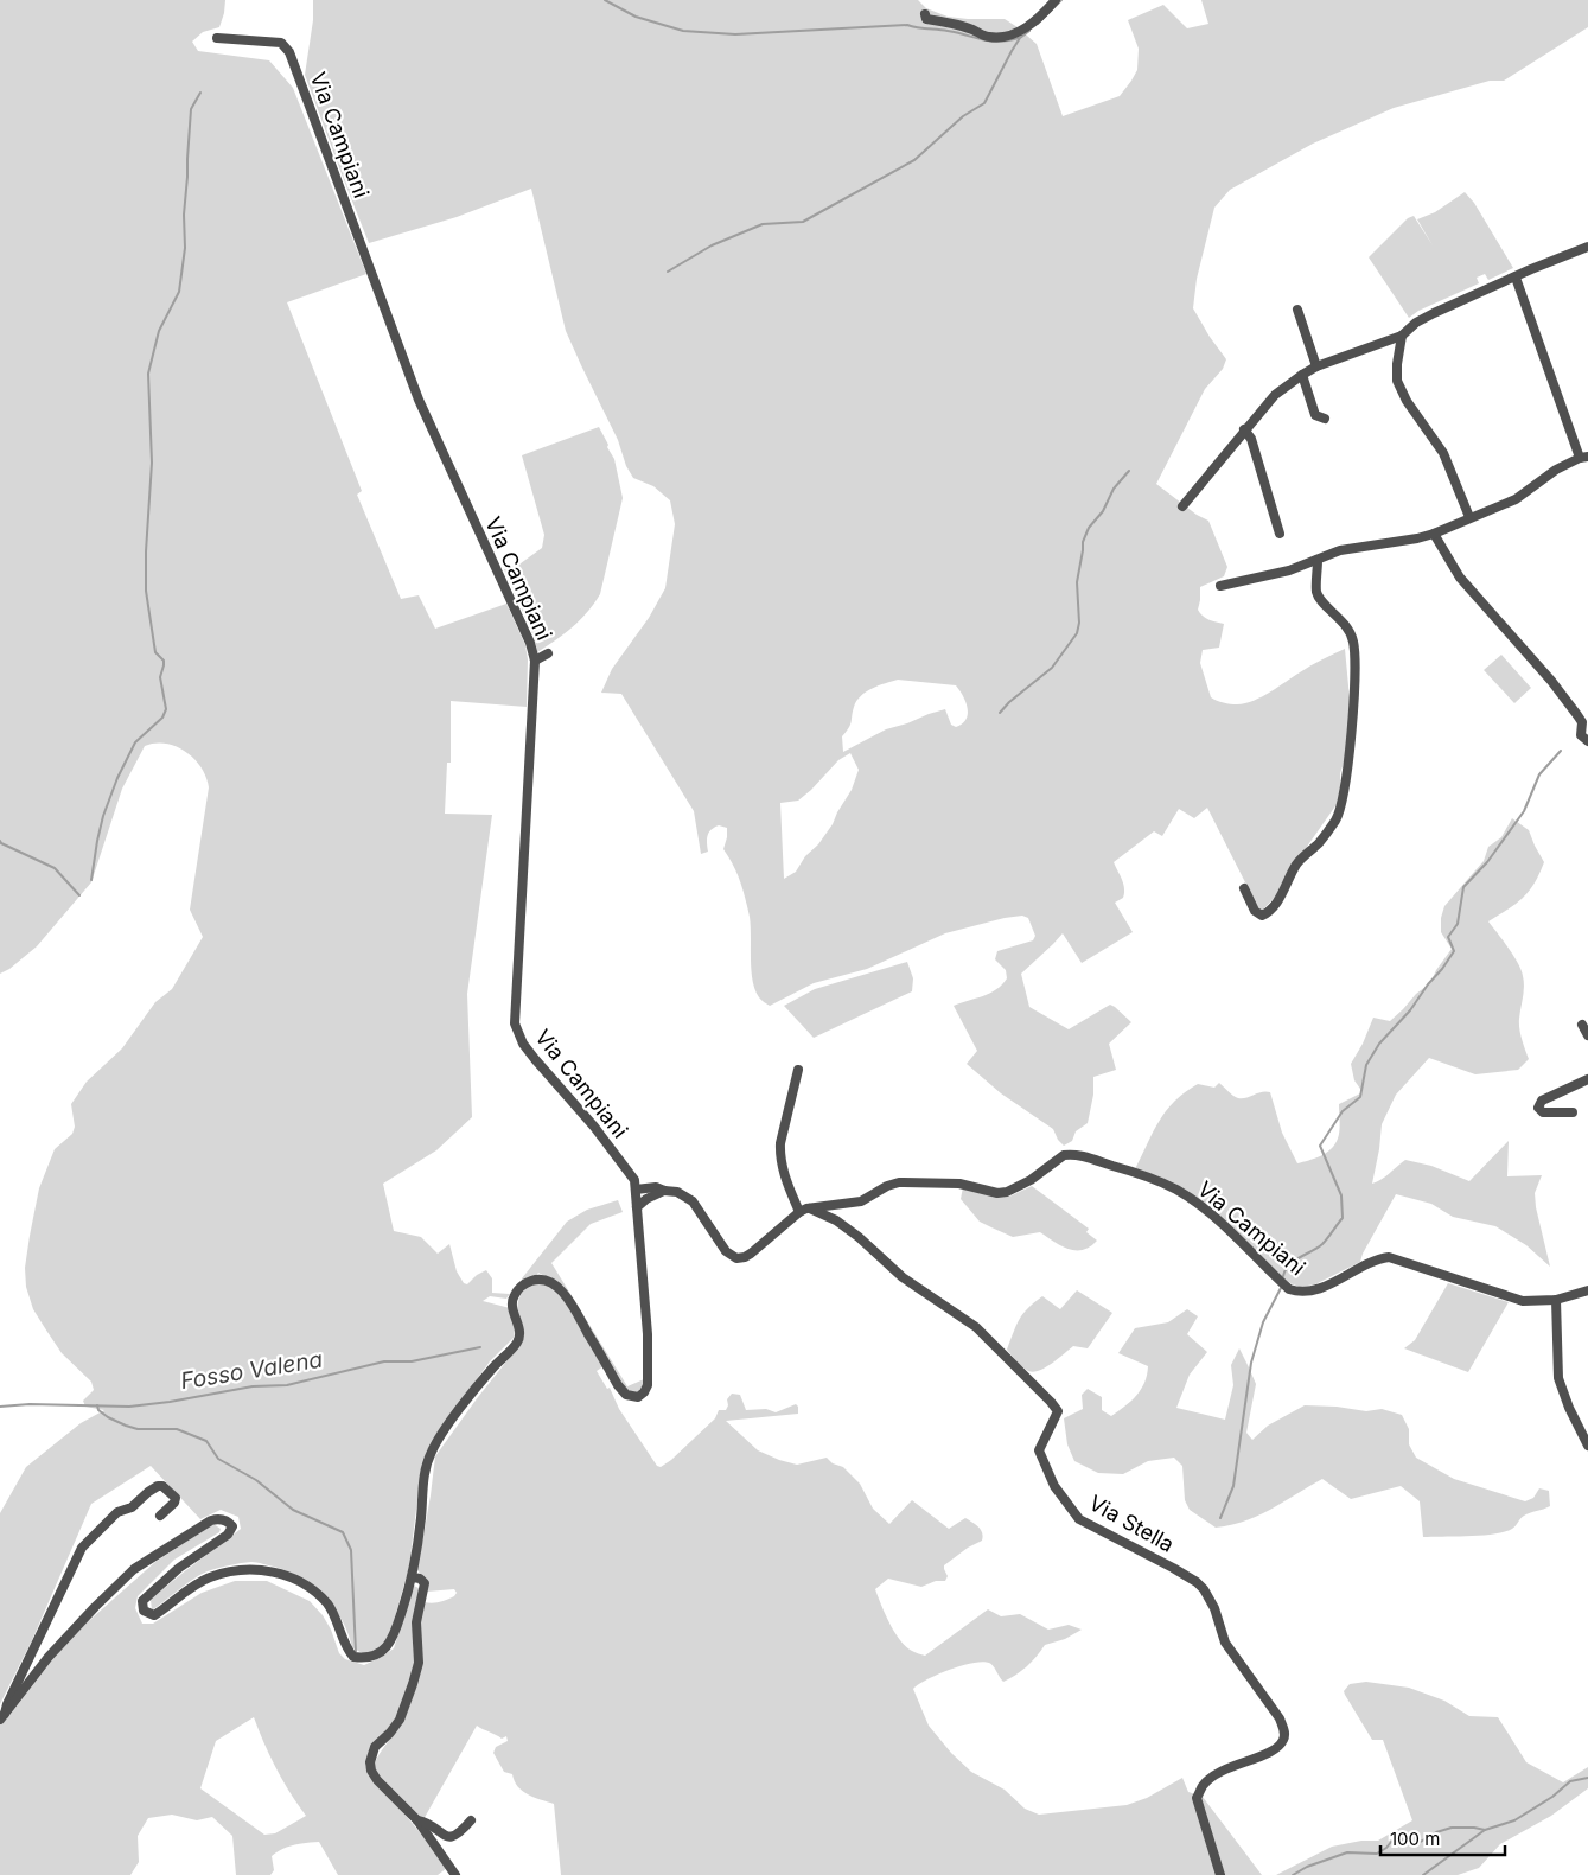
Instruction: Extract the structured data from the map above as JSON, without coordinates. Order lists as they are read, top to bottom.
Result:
{
  "streets": {
    "street": ["Via Campiani", "Via Stella"]
  },
  "crossings": [
    ["Via Campiani", "Via Stella"]
  ],
  "water": ["Fosso Valena"],
  "scale_bar": "100 m"
}
